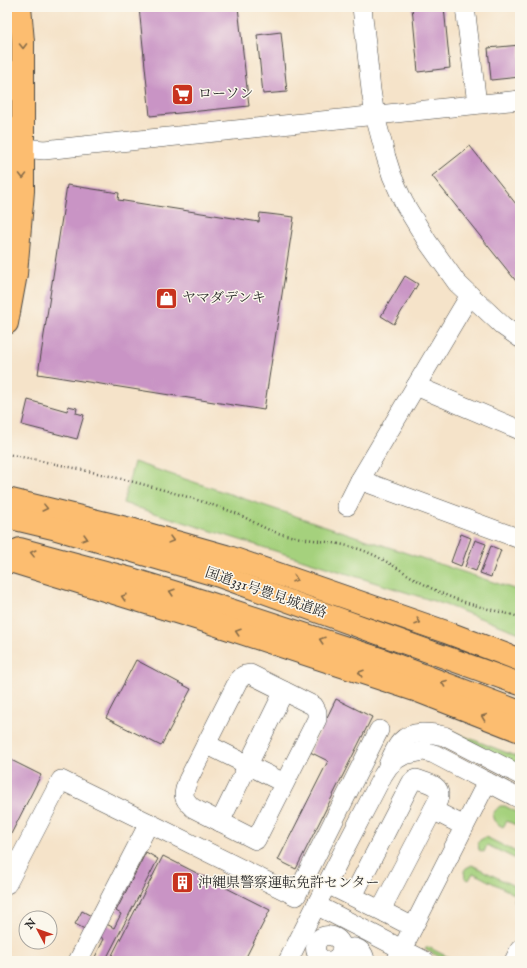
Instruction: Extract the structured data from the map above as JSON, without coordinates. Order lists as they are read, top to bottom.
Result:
{
  "streets": {
    "main road": ["国道331号豊見城道路"]
  },
  "places": {
    "supermarket": ["ローソン"],
    "shop": ["ヤマダデンキ"],
    "building": ["沖縄県警察運転免許センター"]
  },
  "north": "top left"
}
